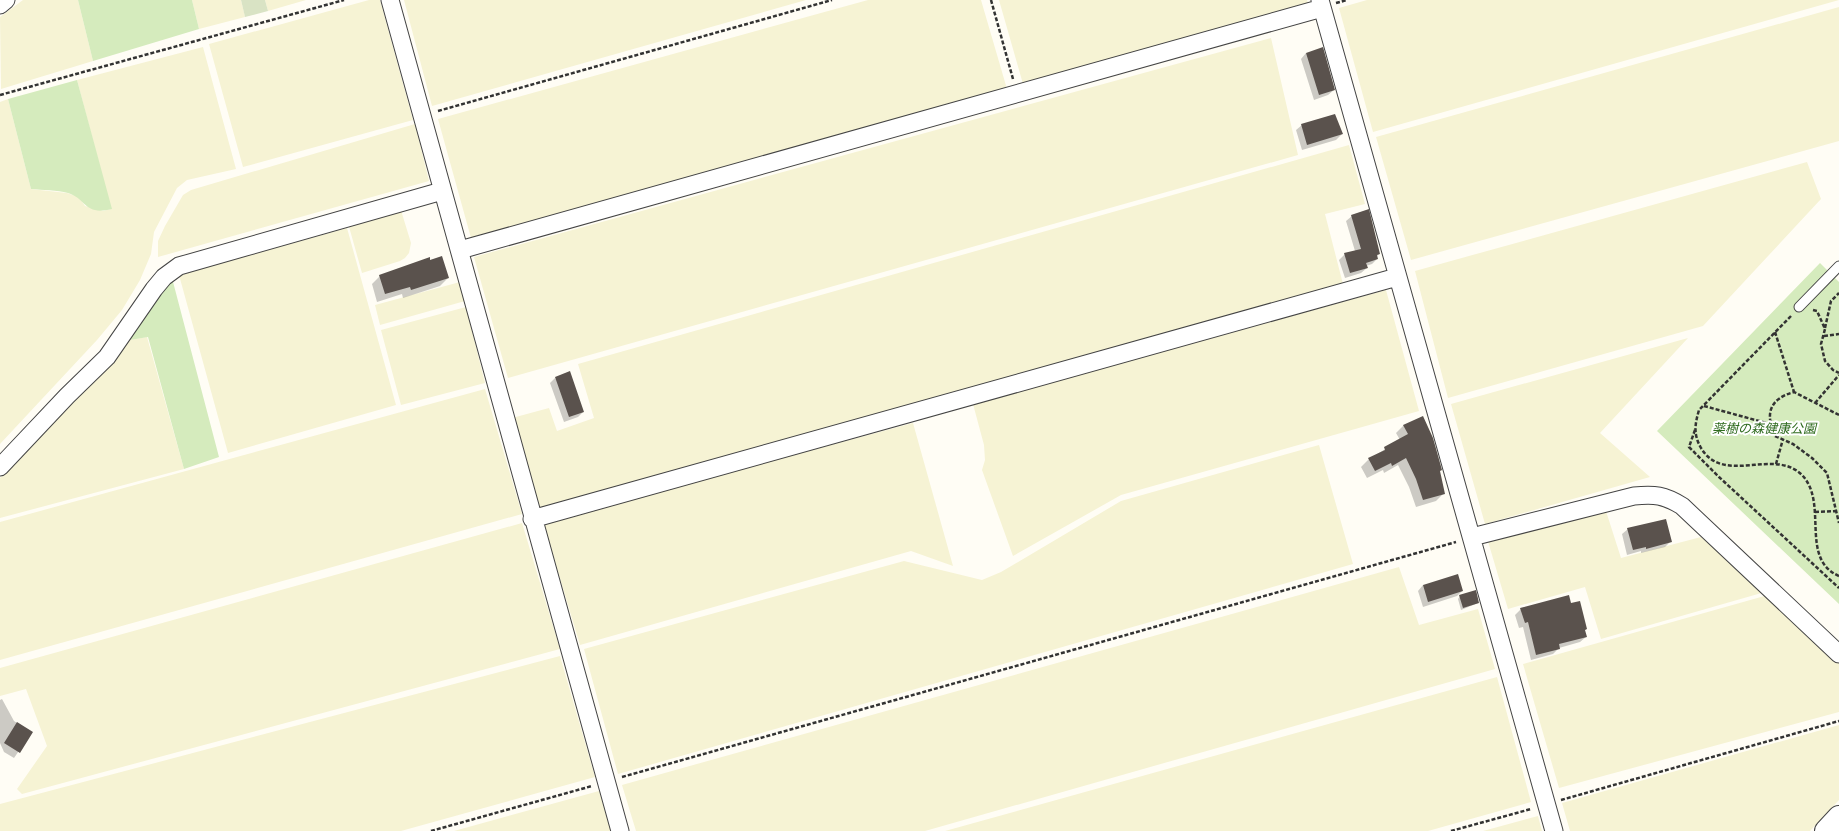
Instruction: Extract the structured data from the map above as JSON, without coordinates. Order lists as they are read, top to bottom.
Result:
{
  "parks": ["薬樹の森健康公園"]
}
